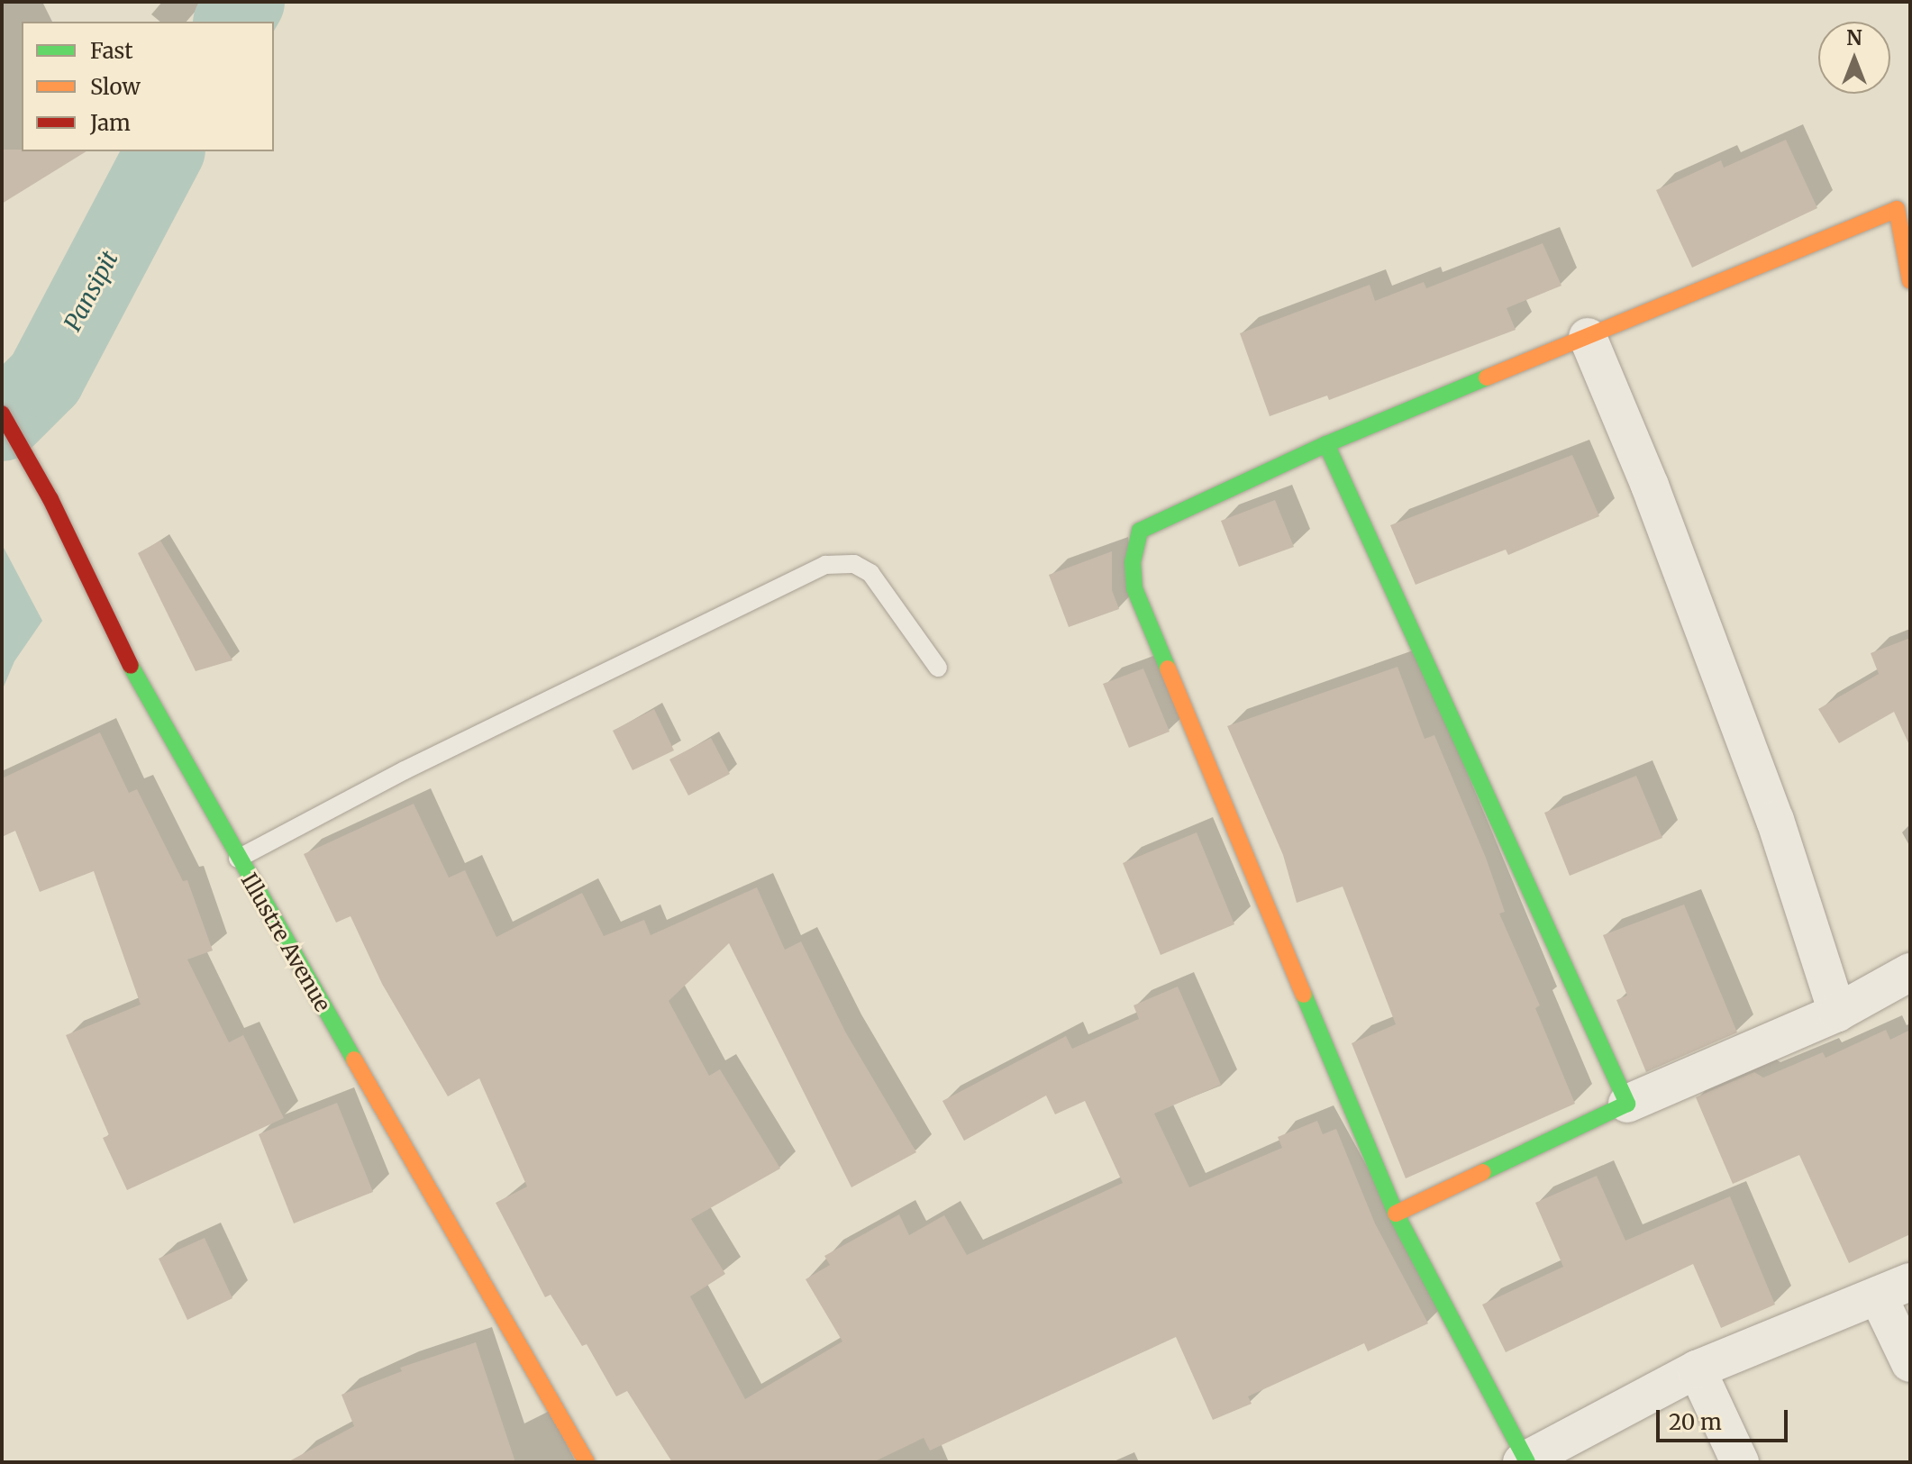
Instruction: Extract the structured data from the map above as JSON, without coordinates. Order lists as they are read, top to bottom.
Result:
{
  "streets": {
    "street": ["Illustre Avenue"]
  },
  "water": ["Pansipit"],
  "legend": ["Fast", "Slow", "Jam"],
  "scale_bar": "20 m",
  "north": "top"
}
